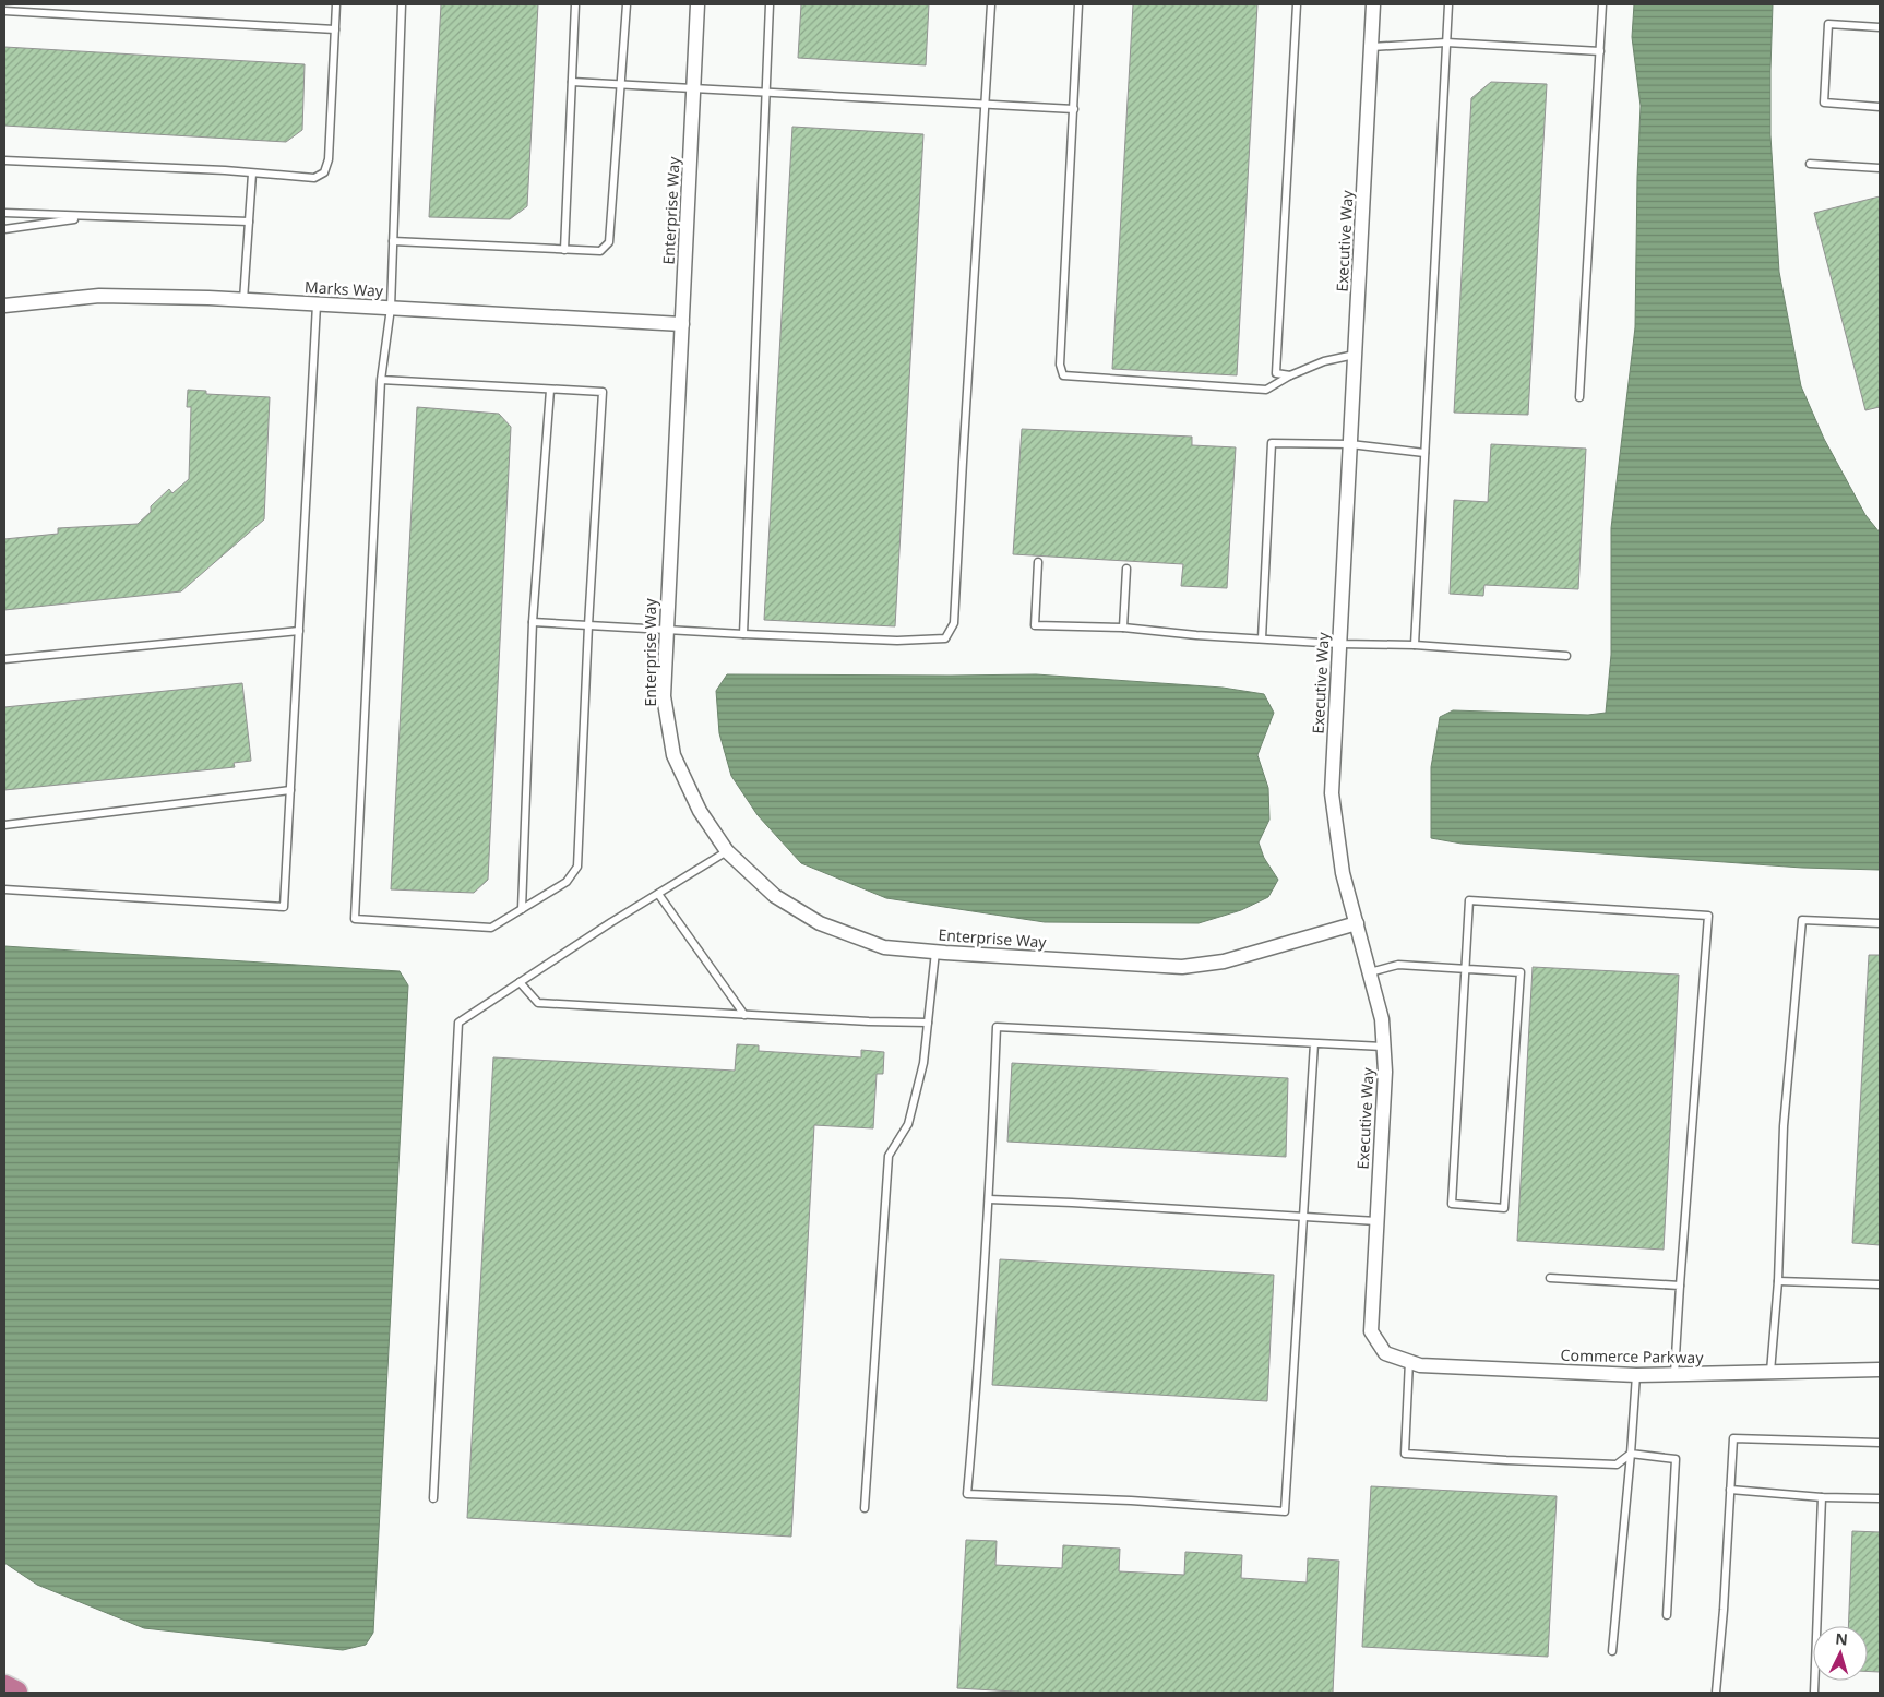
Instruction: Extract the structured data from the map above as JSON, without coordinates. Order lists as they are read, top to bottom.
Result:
{
  "streets": {
    "street": [
      "Enterprise Way",
      "Executive Way",
      "Marks Way",
      "Commerce Parkway"
    ]
  },
  "crossings": [
    ["Enterprise Way", "Executive Way"],
    ["Enterprise Way", "Marks Way"],
    ["Executive Way", "Commerce Parkway"]
  ],
  "north": "top"
}
